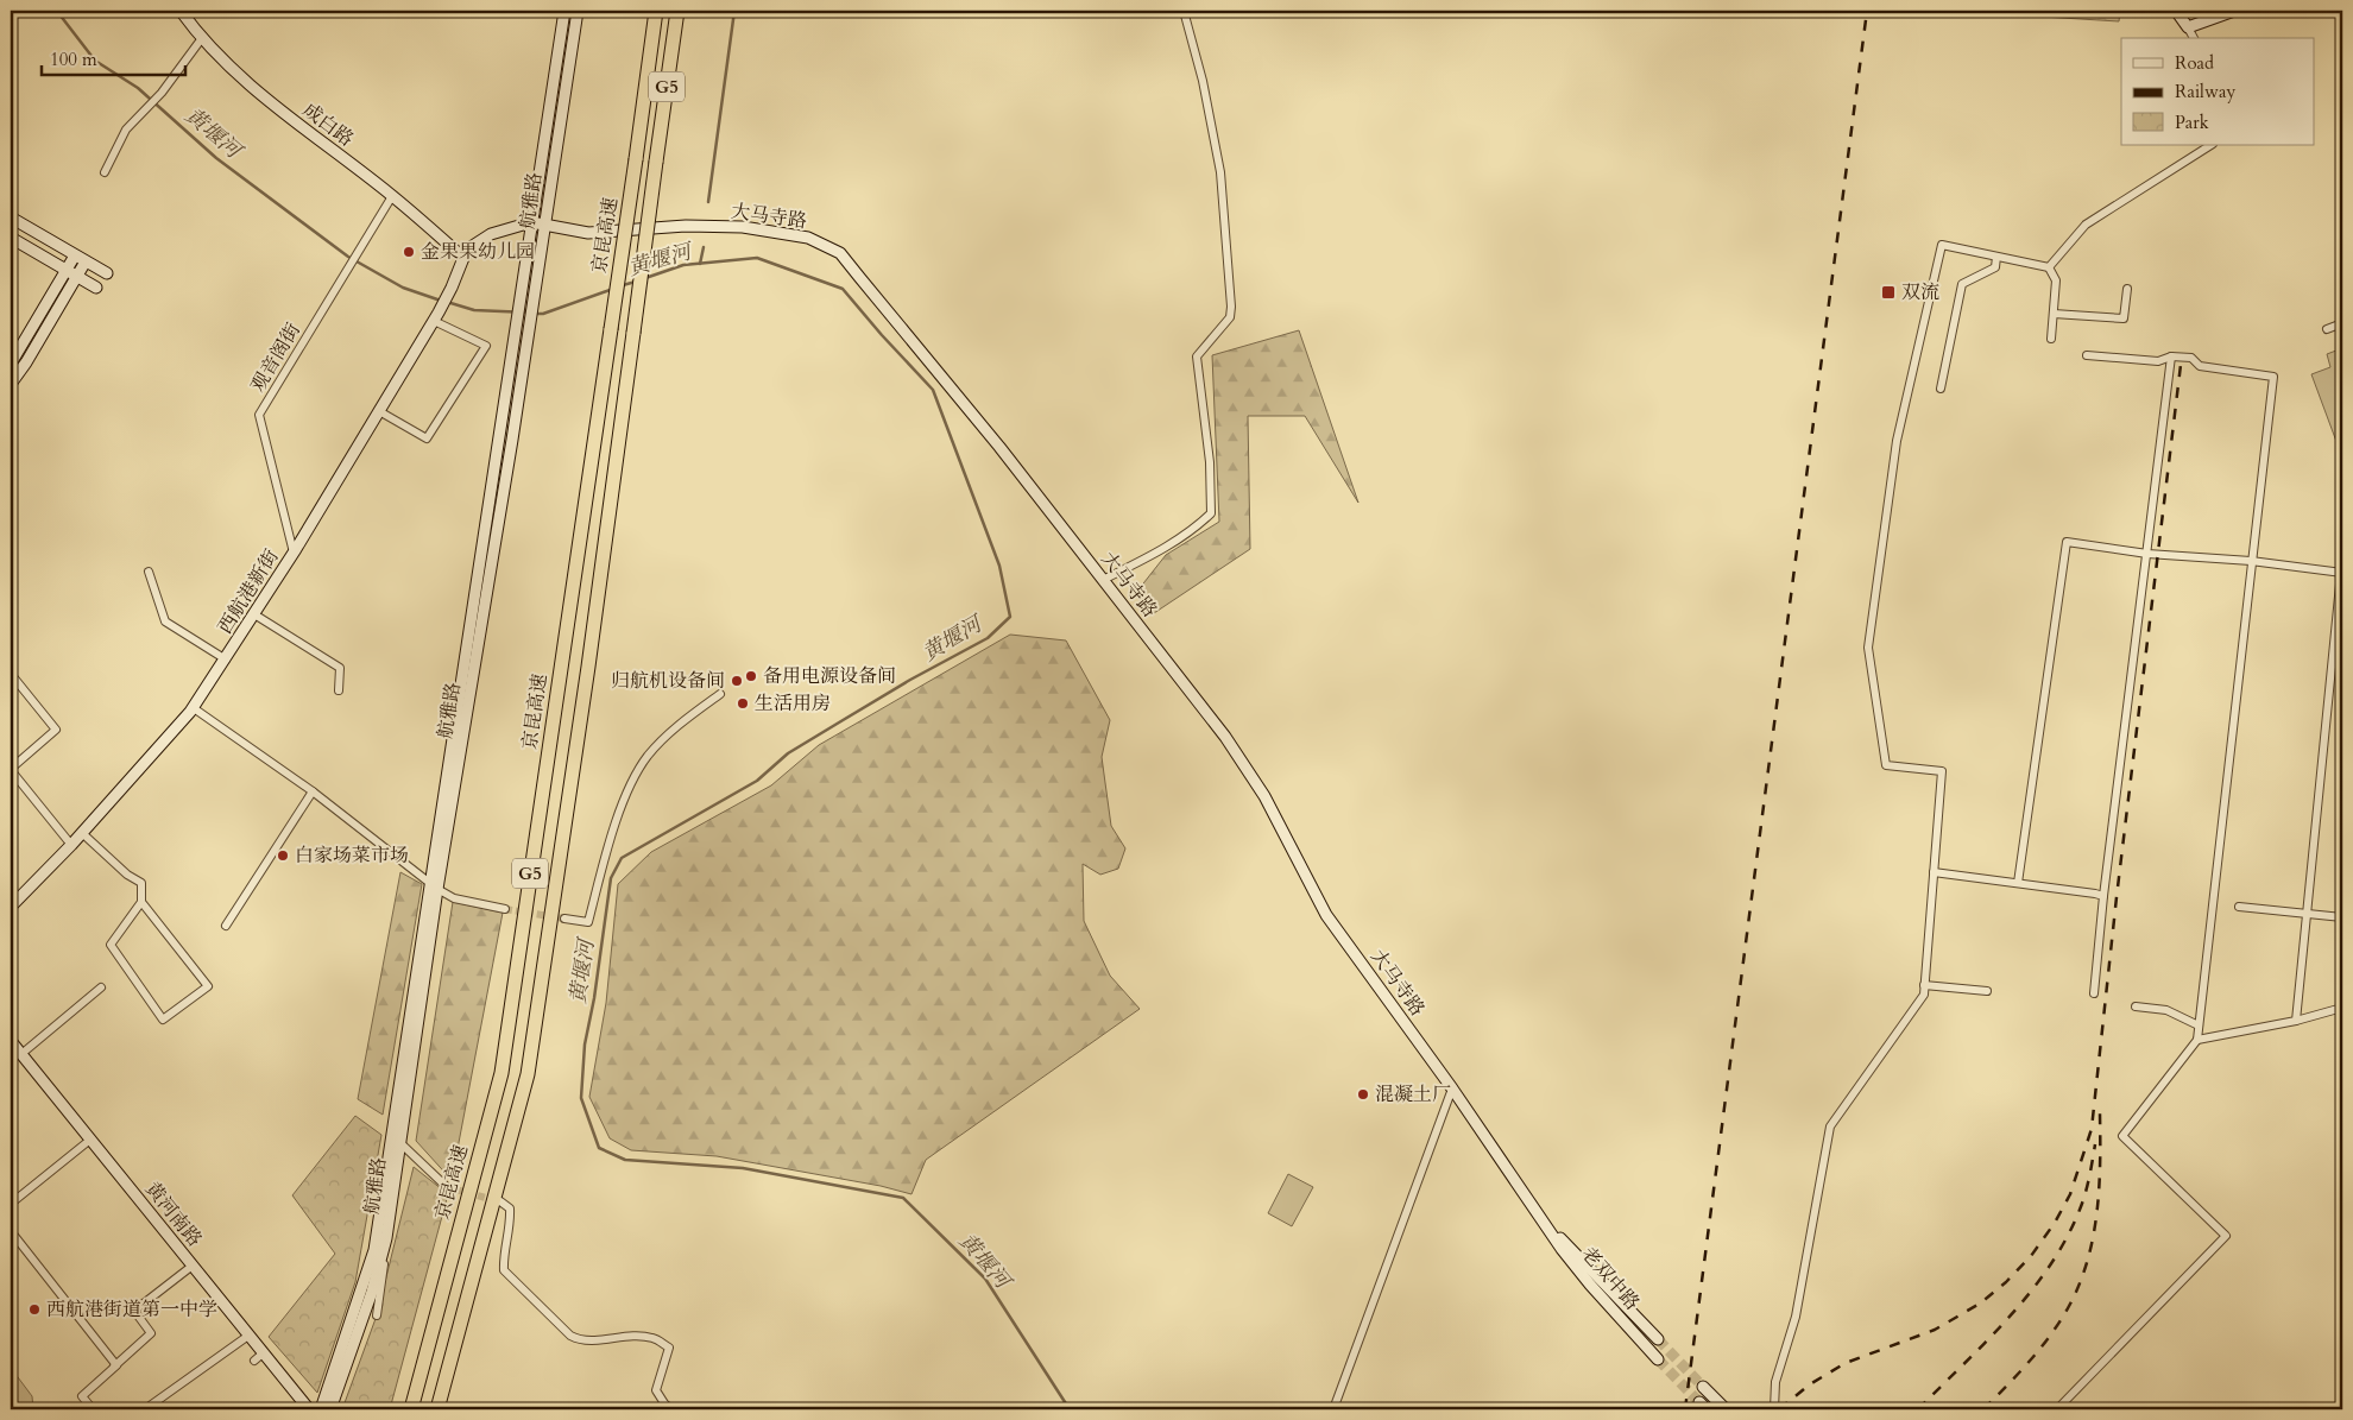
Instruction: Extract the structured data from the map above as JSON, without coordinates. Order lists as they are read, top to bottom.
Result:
{
  "streets": {
    "highway": ["G5", "京昆高速"],
    "street": [
      "成白路",
      "航雅路",
      "大马寺路",
      "观音阁街",
      "西航港新街",
      "黄河南路",
      "老双中路"
    ]
  },
  "crossings": [
    ["成白路", "观音阁街"],
    ["成白路", "西航港新街"],
    ["航雅路", "大马寺路"],
    ["大马寺路", "老双中路"],
    ["观音阁街", "西航港新街"]
  ],
  "water": ["黄堰河"],
  "places": {
    "other": [
      "金果果幼儿园",
      "备用电源设备间",
      "归航机设备间",
      "生活用房",
      "白家场菜市场",
      "混凝土厂",
      "西航港街道第一中学"
    ],
    "transit": ["双流"]
  },
  "legend": ["Road", "Railway", "Park"],
  "scale_bar": "100 m"
}
